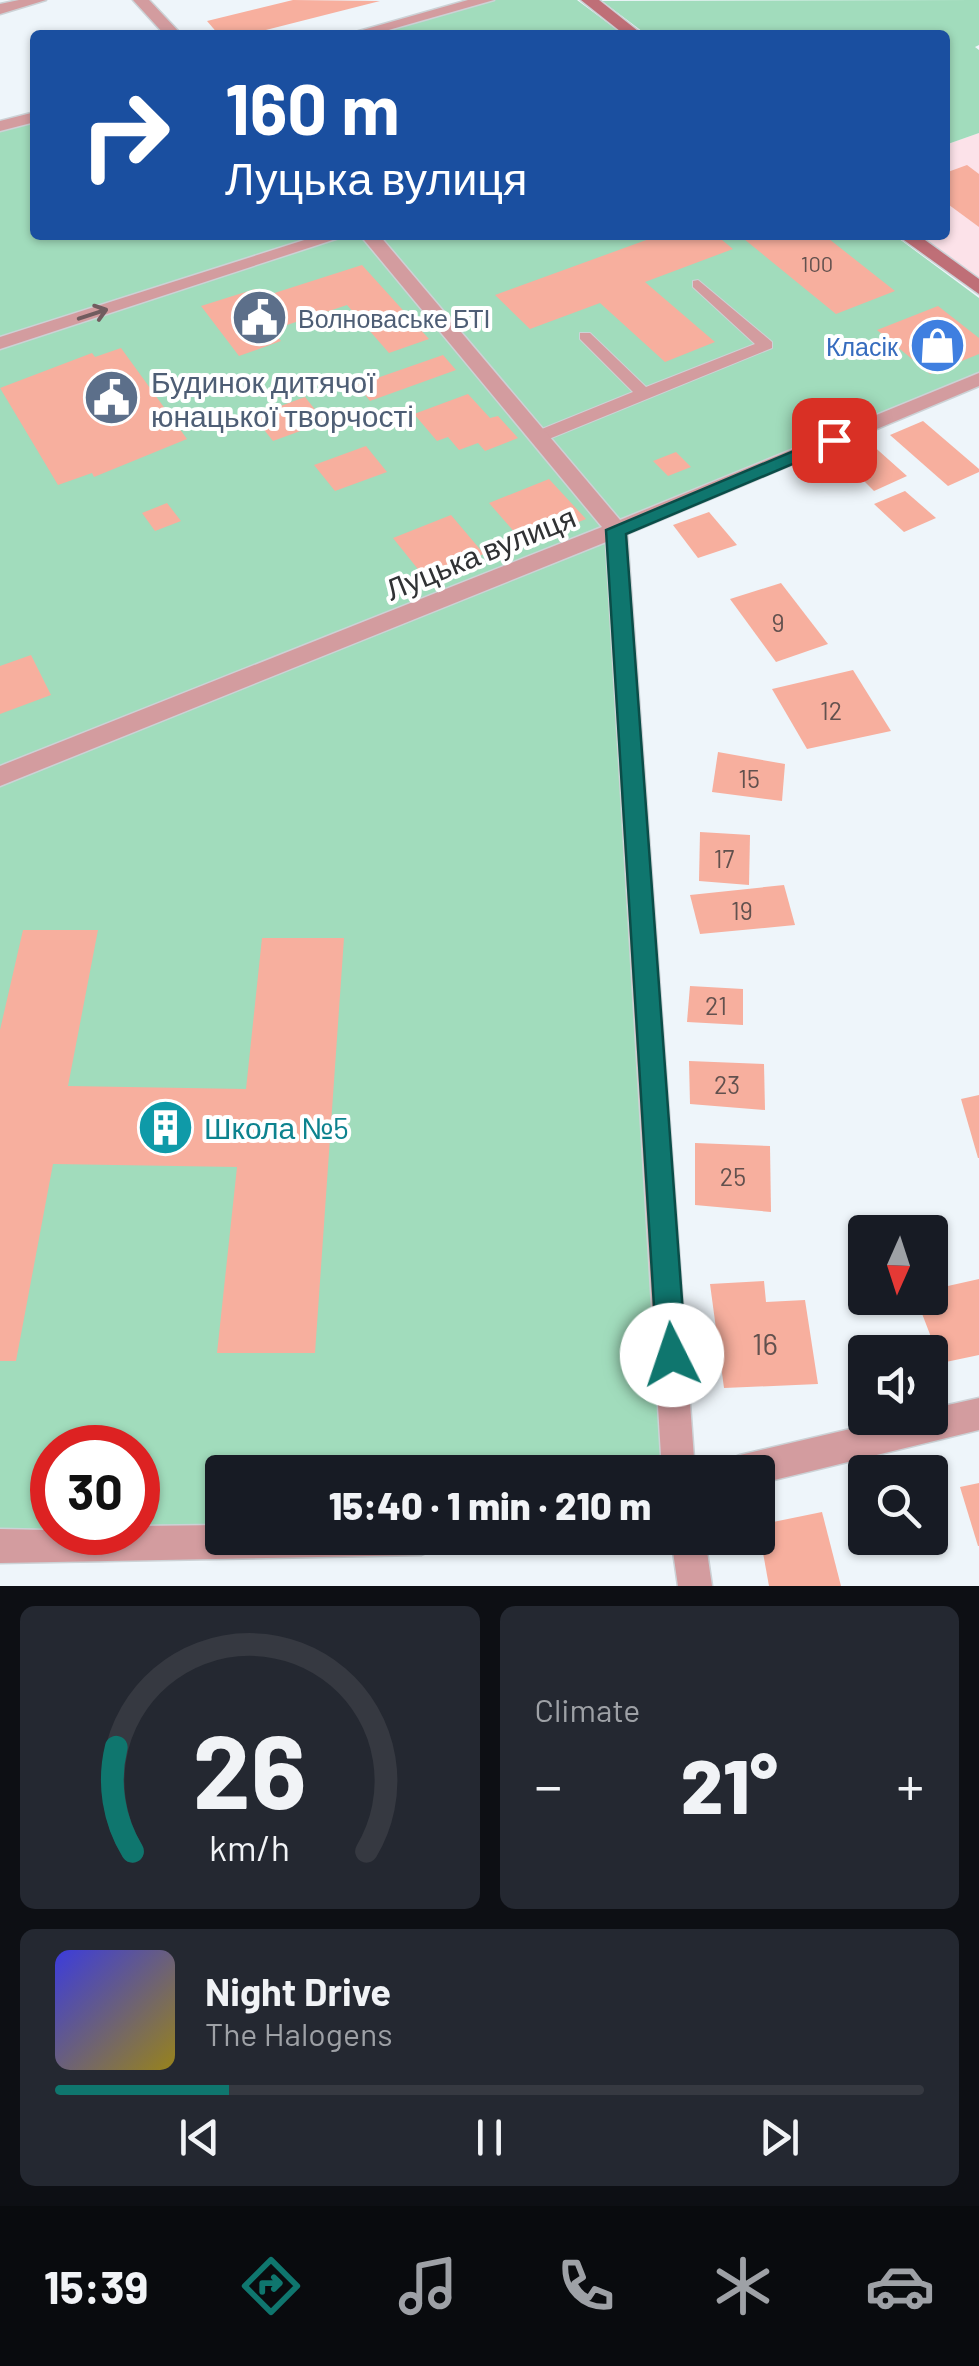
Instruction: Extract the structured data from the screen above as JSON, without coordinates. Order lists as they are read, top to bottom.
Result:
{
  "streets": {
    "street": ["Луцька вулиця"]
  },
  "places": {
    "public building": ["Волноваське БТІ", "Будинок дитячої юнацької творчості"],
    "shop": ["Класік"],
    "building": ["Школа №5"]
  },
  "house_numbers": [
    "100",
    "9",
    "12",
    "15",
    "17",
    "19",
    "21",
    "23",
    "25",
    "16"
  ],
  "north": "bottom",
  "page": {
    "turn": ["160 m", "Луцька вулиця"],
    "limit": "30",
    "trip": "15:40 · 1 min · 210 m",
    "tile": "Climate",
    "heat": ["−", "21°", "+"],
    "song": ["Night Drive", "The Halogens"],
    "tabs": "15:39",
    "gauge": ["26", "km/h"]
  }
}
